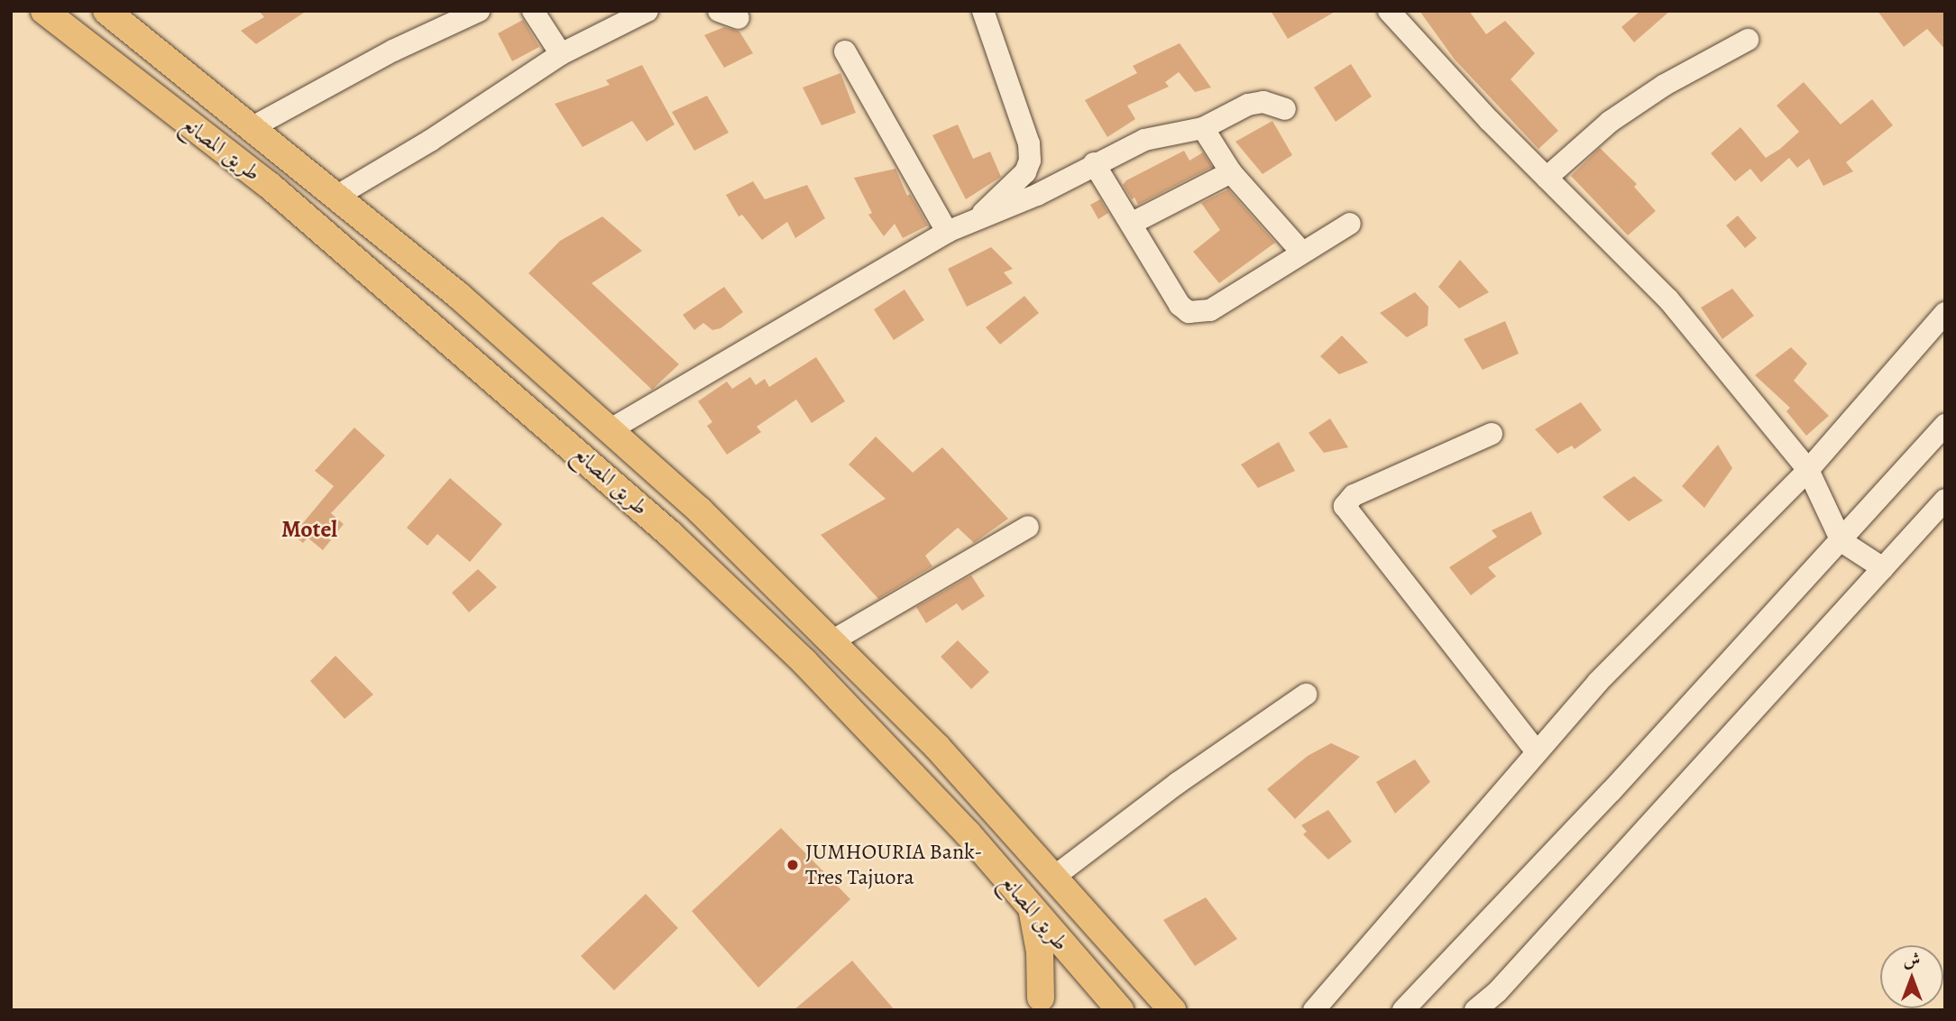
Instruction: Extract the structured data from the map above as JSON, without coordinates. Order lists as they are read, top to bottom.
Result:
{
  "streets": {
    "main road": ["طريق المصانع"]
  },
  "districts": ["Motel"],
  "places": ["JUMHOURIA Bank- Tres Tajuora"],
  "north": "top"
}
